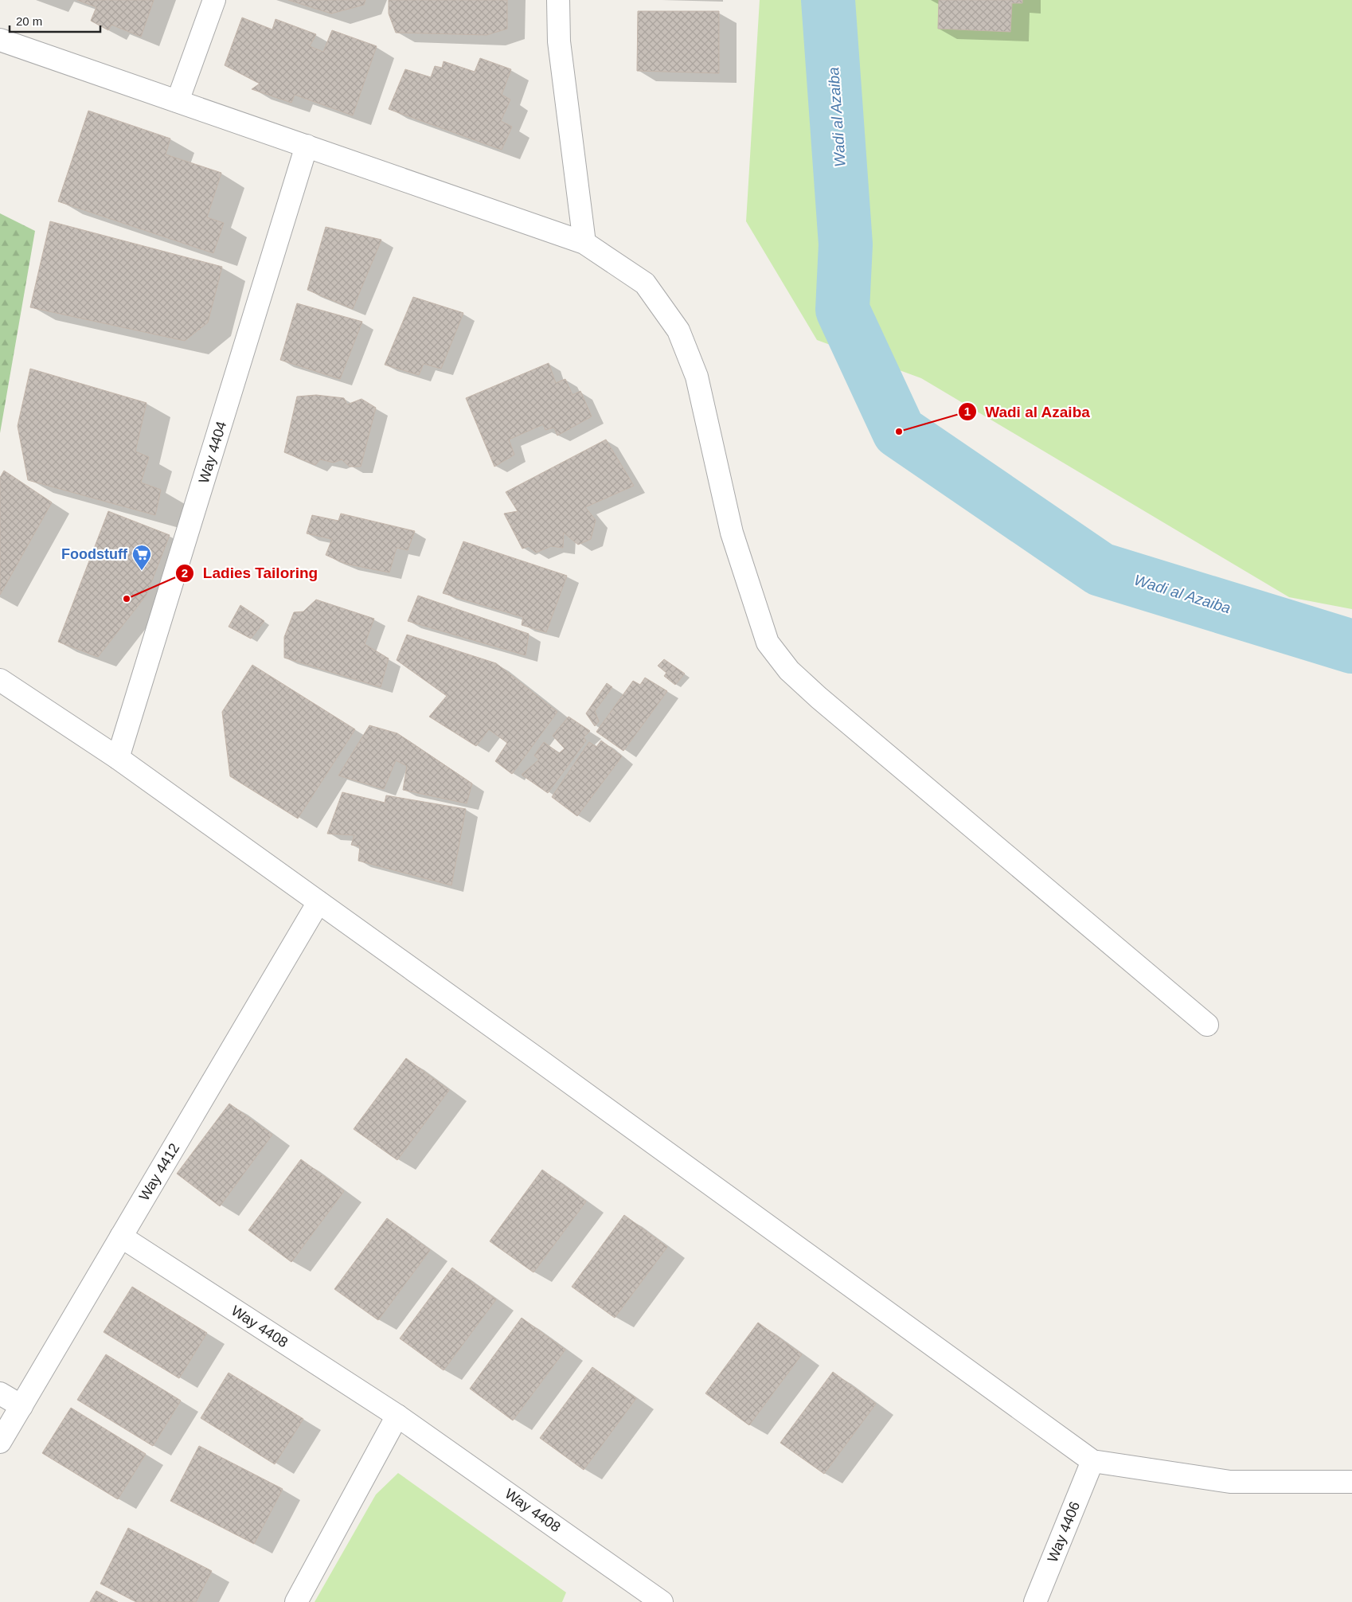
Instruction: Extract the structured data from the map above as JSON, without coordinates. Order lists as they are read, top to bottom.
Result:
{
  "streets": {
    "street": [
      "Way 4404",
      "Way 4412",
      "Way 4408",
      "Way 4406"
    ]
  },
  "crossings": [
    ["Way 4412", "Way 4408"]
  ],
  "water": ["Wadi al Azaiba"],
  "places": {
    "other": ["Wadi al Azaiba", "Ladies Tailoring"],
    "supermarket": ["Foodstuff"]
  },
  "scale_bar": "20 m"
}
